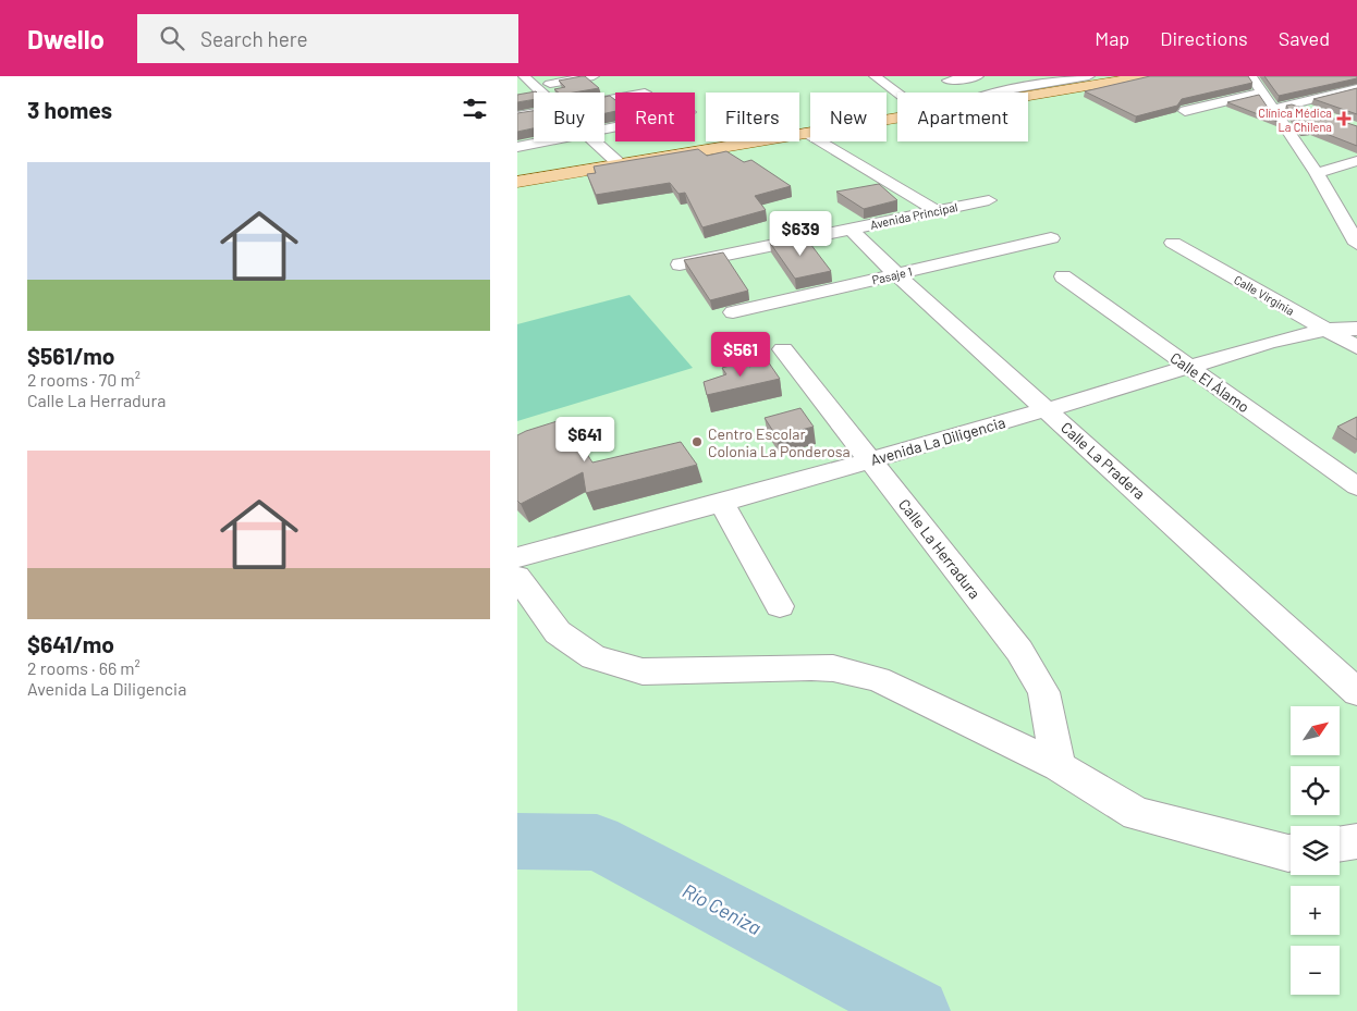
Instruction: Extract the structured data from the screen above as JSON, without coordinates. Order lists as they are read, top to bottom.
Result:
{
  "streets": {
    "street": [
      "Avenida Principal",
      "Pasaje 1",
      "Calle Virginia",
      "Calle El Álamo",
      "Avenida La Diligencia",
      "Calle La Pradera",
      "Calle La Herradura"
    ]
  },
  "crossings": [
    ["Avenida Principal", "Calle La Pradera"],
    ["Pasaje 1", "Calle La Pradera"],
    ["Calle Virginia", "Avenida La Diligencia"],
    ["Calle El Álamo", "Avenida La Diligencia"],
    ["Avenida La Diligencia", "Calle La Pradera"],
    ["Avenida La Diligencia", "Calle La Herradura"]
  ],
  "water": ["Río Ceniza"],
  "places": {
    "health": ["Clínica Médica La Chilena"],
    "other": ["Centro Escolar Colonia La Ponderosa"]
  },
  "north": "top right",
  "page": {
    "header": "Dwello",
    "search": "Search here",
    "nav": ["Map", "Directions", "Saved"],
    "heading": "3 homes",
    "chip": [
      "Buy",
      "Rent",
      "Filters",
      "New",
      "Apartment"
    ],
    "list": [
      {
        "name": "$561/mo",
        "note": "2 rooms · 70 m² · Calle La Herradura"
      },
      {
        "name": "$641/mo",
        "note": "2 rooms · 66 m² · Avenida La Diligencia"
      }
    ],
    "price": ["$639", "$561", "$641"],
    "map_buttons": ["+", "−"]
  }
}
